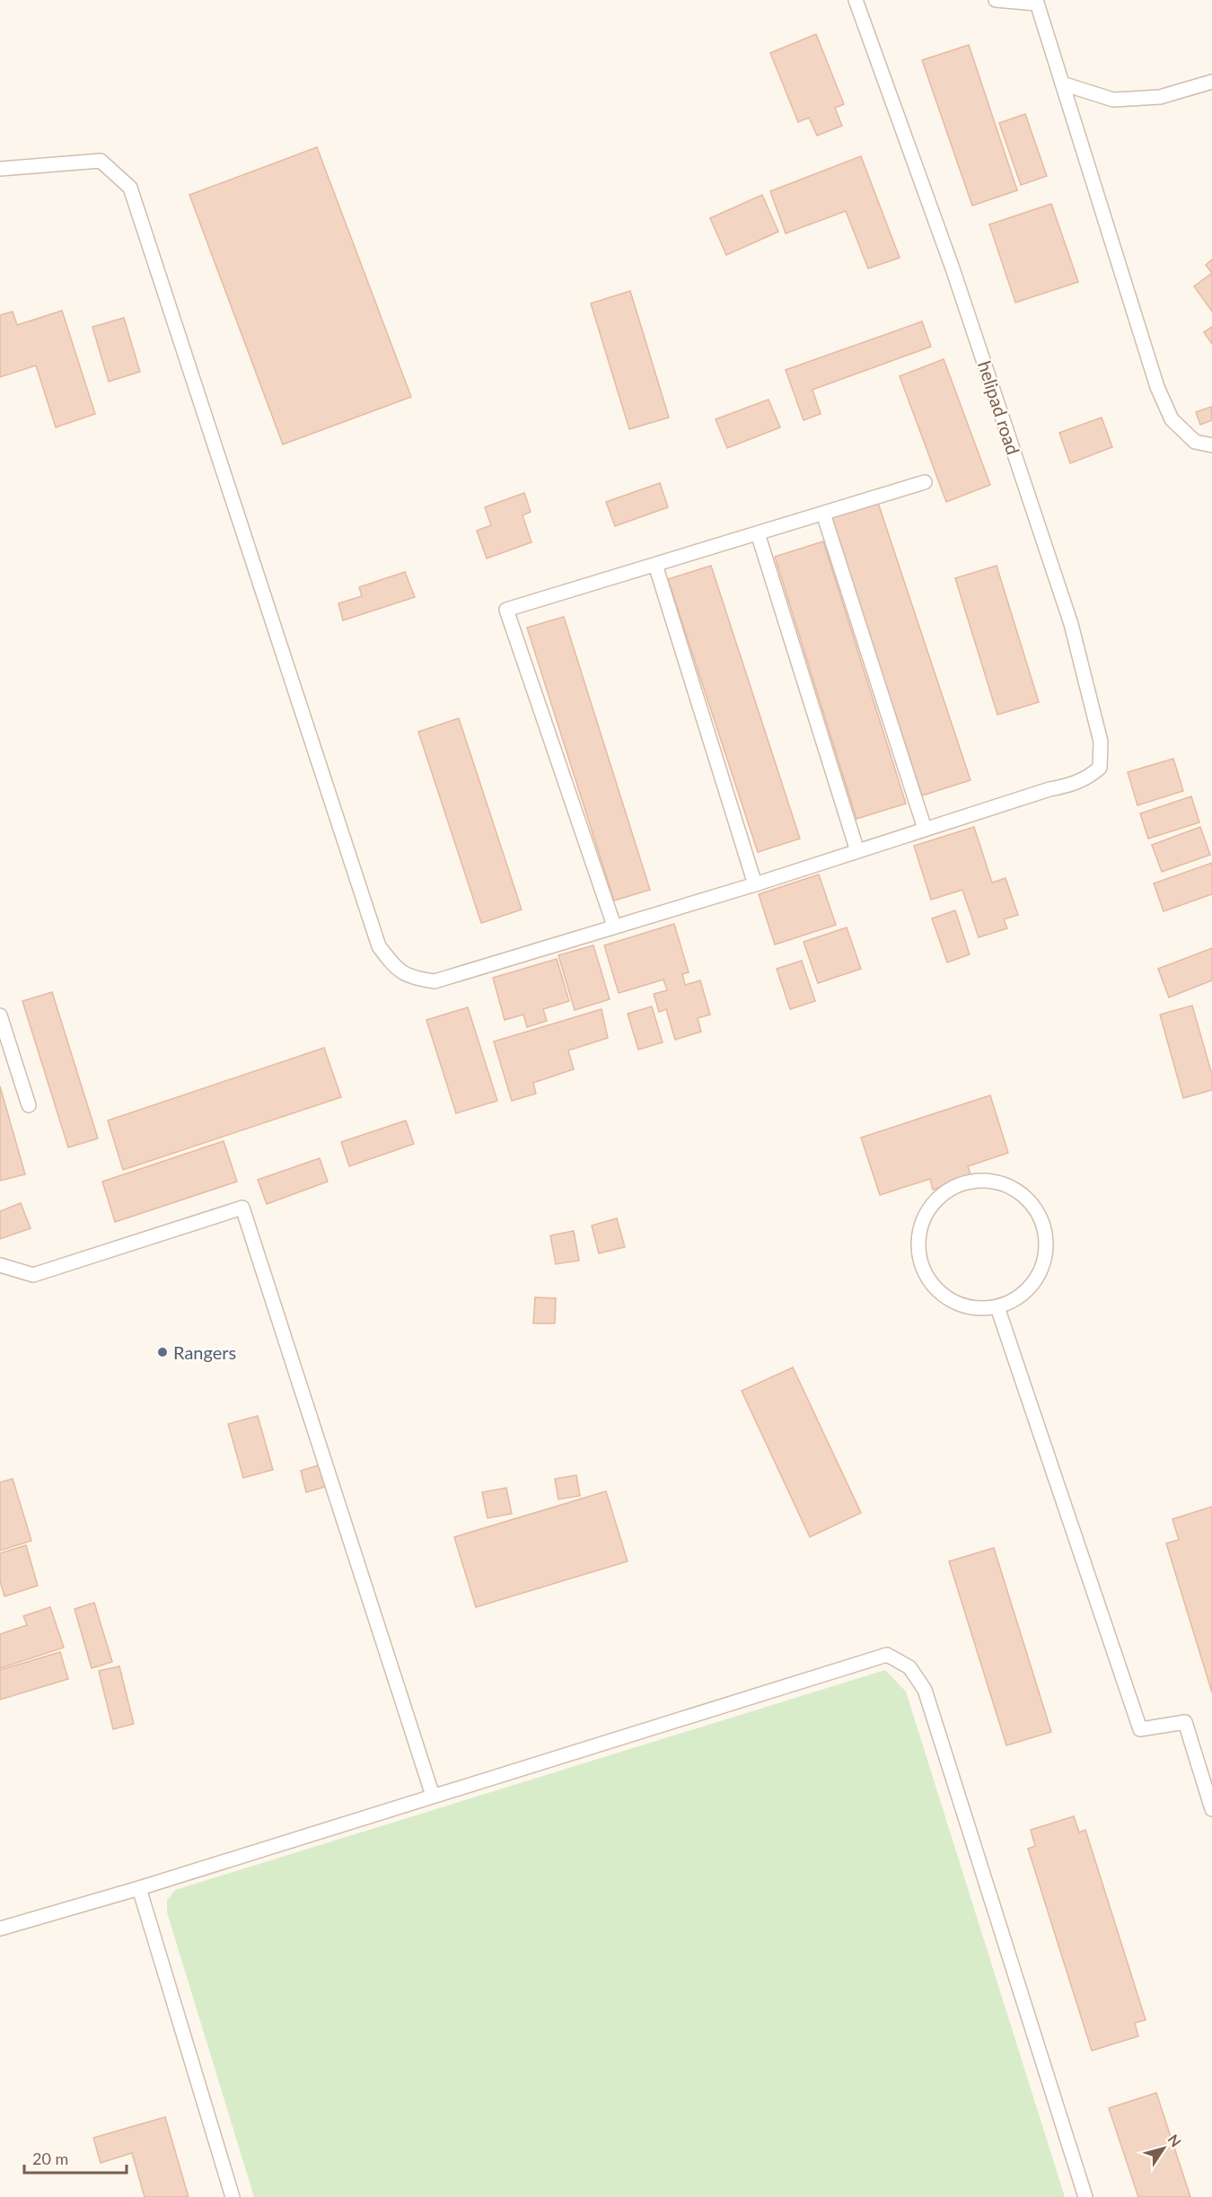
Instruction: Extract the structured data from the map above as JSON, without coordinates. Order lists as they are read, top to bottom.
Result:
{
  "streets": {
    "lane": ["helipad road"]
  },
  "places": ["Rangers"],
  "scale_bar": "20 m",
  "north": "top right"
}
